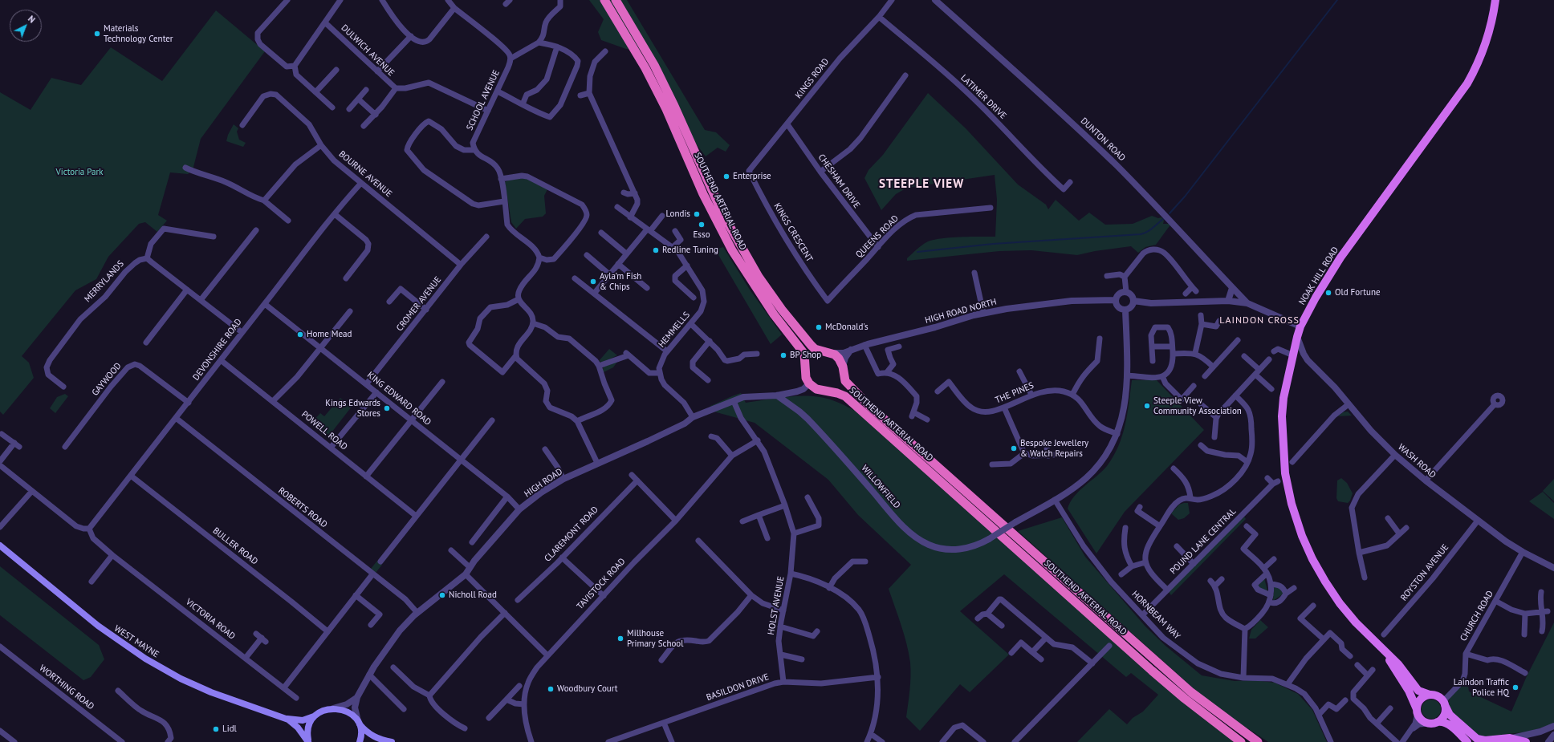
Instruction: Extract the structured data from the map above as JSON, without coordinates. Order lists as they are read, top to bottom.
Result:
{
  "streets": {
    "highway": ["SOUTHEND ARTERIAL ROAD"],
    "main road": ["NOAK HILL ROAD", "WEST MAYNE"],
    "street": [
      "DULWICH AVENUE",
      "KINGS ROAD",
      "LATIMER DRIVE",
      "SCHOOL AVENUE",
      "DUNTON ROAD",
      "BOURNE AVENUE",
      "CHESHAM DRIVE",
      "KINGS CRESCENT",
      "QUEENS ROAD",
      "MERRYLANDS",
      "CROMER AVENUE",
      "HIGH ROAD NORTH",
      "HEMMELLS",
      "DEVONSHIRE ROAD",
      "GAYWOOD",
      "THE PINES",
      "KING EDWARD ROAD",
      "POWELL ROAD",
      "WASH ROAD",
      "HIGH ROAD",
      "WILLOWFIELD",
      "ROBERTS ROAD",
      "CLAREMONT ROAD",
      "POUND LANE CENTRAL",
      "BULLER ROAD",
      "ROYSTON AVENUE",
      "TAVISTOCK ROAD",
      "HOLST AVENUE",
      "HORNBEAM WAY",
      "CHURCH ROAD",
      "VICTORIA ROAD",
      "WORTHING ROAD",
      "BASILDON DRIVE"
    ]
  },
  "crossings": [
    ["DULWICH AVENUE", "SCHOOL AVENUE"],
    ["KINGS ROAD", "LATIMER DRIVE"],
    ["KINGS ROAD", "CHESHAM DRIVE"],
    ["KINGS ROAD", "KINGS CRESCENT"],
    ["BOURNE AVENUE", "CROMER AVENUE"],
    ["BOURNE AVENUE", "DEVONSHIRE ROAD"],
    ["CHESHAM DRIVE", "QUEENS ROAD"],
    ["SOUTHEND ARTERIAL ROAD", "HIGH ROAD NORTH"],
    ["SOUTHEND ARTERIAL ROAD", "HIGH ROAD"],
    ["KINGS CRESCENT", "QUEENS ROAD"],
    ["NOAK HILL ROAD", "WASH ROAD"],
    ["NOAK HILL ROAD", "CHURCH ROAD"],
    ["CROMER AVENUE", "KING EDWARD ROAD"],
    ["HIGH ROAD NORTH", "WILLOWFIELD"],
    ["DEVONSHIRE ROAD", "GAYWOOD"],
    ["DEVONSHIRE ROAD", "KING EDWARD ROAD"],
    ["DEVONSHIRE ROAD", "POWELL ROAD"],
    ["DEVONSHIRE ROAD", "ROBERTS ROAD"],
    ["DEVONSHIRE ROAD", "BULLER ROAD"],
    ["DEVONSHIRE ROAD", "VICTORIA ROAD"],
    ["THE PINES", "WILLOWFIELD"],
    ["KING EDWARD ROAD", "HIGH ROAD"],
    ["WASH ROAD", "ROYSTON AVENUE"],
    ["WASH ROAD", "CHURCH ROAD"],
    ["HIGH ROAD", "WILLOWFIELD"],
    ["HIGH ROAD", "ROBERTS ROAD"],
    ["HIGH ROAD", "HOLST AVENUE"],
    ["HIGH ROAD", "WEST MAYNE"],
    ["WILLOWFIELD", "HORNBEAM WAY"],
    ["POUND LANE CENTRAL", "HORNBEAM WAY"],
    ["TAVISTOCK ROAD", "HOLST AVENUE"],
    ["HOLST AVENUE", "BASILDON DRIVE"]
  ],
  "districts": ["STEEPLE VIEW", "LAINDON CROSS"],
  "parks": ["Victoria Park"],
  "places": [
    "Materials Technology Center",
    "Enterprise",
    "Londis",
    "Esso",
    "Redline Tuning",
    "Ayla’m Fish & Chips",
    "Old Fortune",
    "McDonald's",
    "Home Mead",
    "BP Shop",
    "Steeple View Community Association",
    "Kings Edwards Stores",
    "Bespoke Jewellery & Watch Repairs",
    "Nicholl Road",
    "Millhouse Primary School",
    "Laindon Traffic Police HQ",
    "Woodbury Court",
    "Lidl"
  ],
  "north": "top right"
}
